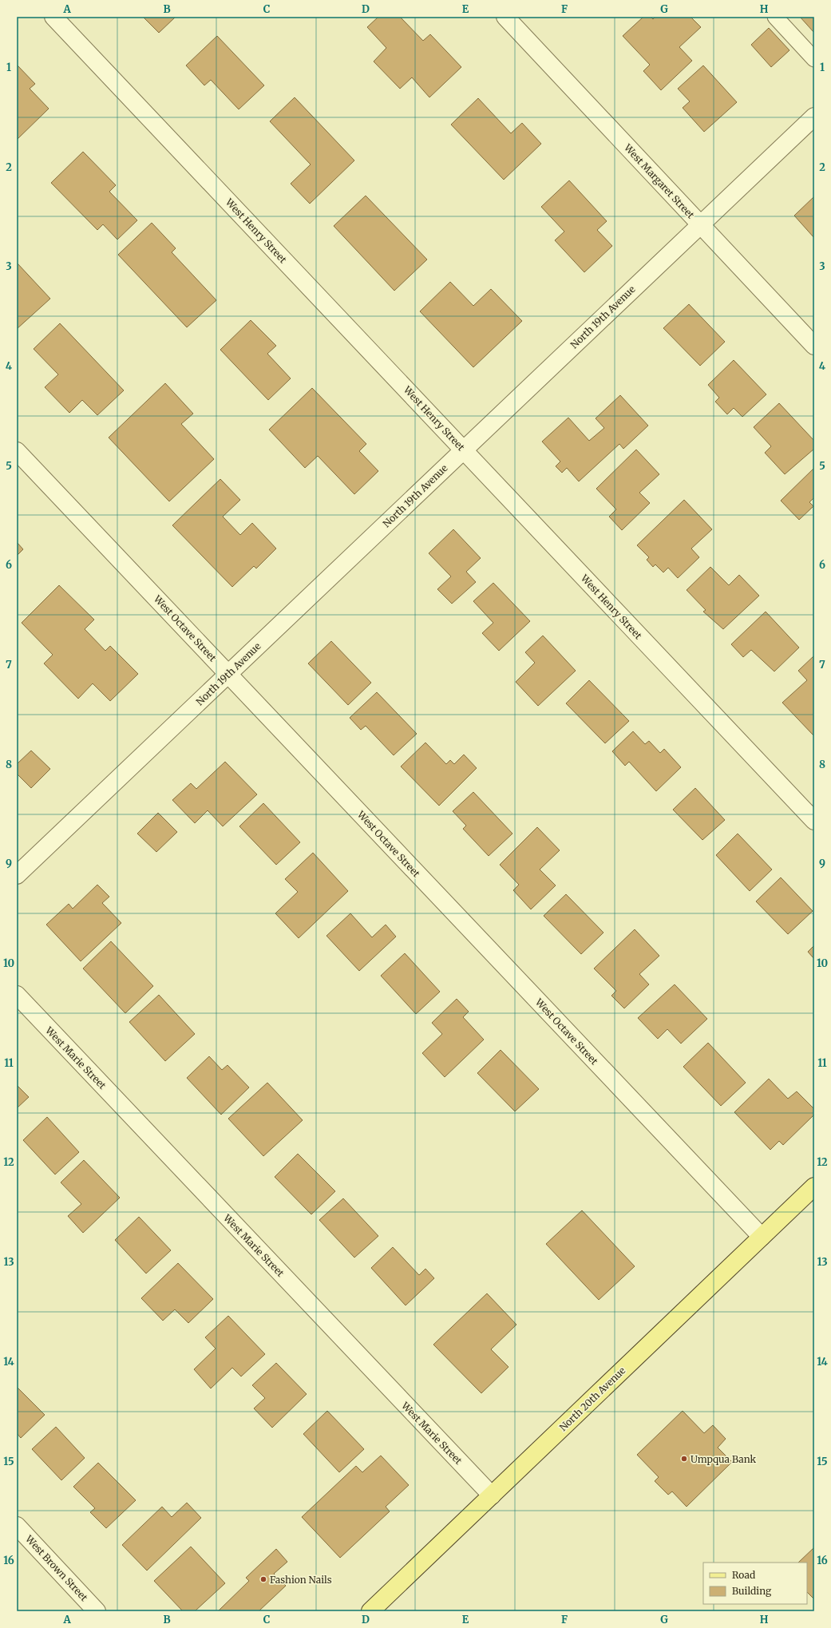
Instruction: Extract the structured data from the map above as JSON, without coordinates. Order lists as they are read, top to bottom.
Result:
{
  "streets": {
    "main road": ["North 20th Avenue"],
    "street": [
      "West Margaret Street",
      "West Henry Street",
      "North 19th Avenue",
      "West Octave Street",
      "West Marie Street",
      "West Brown Street"
    ]
  },
  "crossings": [
    ["West Margaret Street", "North 19th Avenue"],
    ["West Henry Street", "North 19th Avenue"],
    ["North 19th Avenue", "West Octave Street"],
    ["West Octave Street", "North 20th Avenue"],
    ["West Marie Street", "North 20th Avenue"]
  ],
  "places": ["Umpqua Bank", "Fashion Nails"],
  "legend": ["Road", "Building"],
  "grid": {
    "columns": [
      "A",
      "B",
      "C",
      "D",
      "E",
      "F",
      "G",
      "H"
    ],
    "rows": [
      "1",
      "2",
      "3",
      "4",
      "5",
      "6",
      "7",
      "8",
      "9",
      "10",
      "11",
      "12",
      "13",
      "14",
      "15",
      "16"
    ]
  }
}
